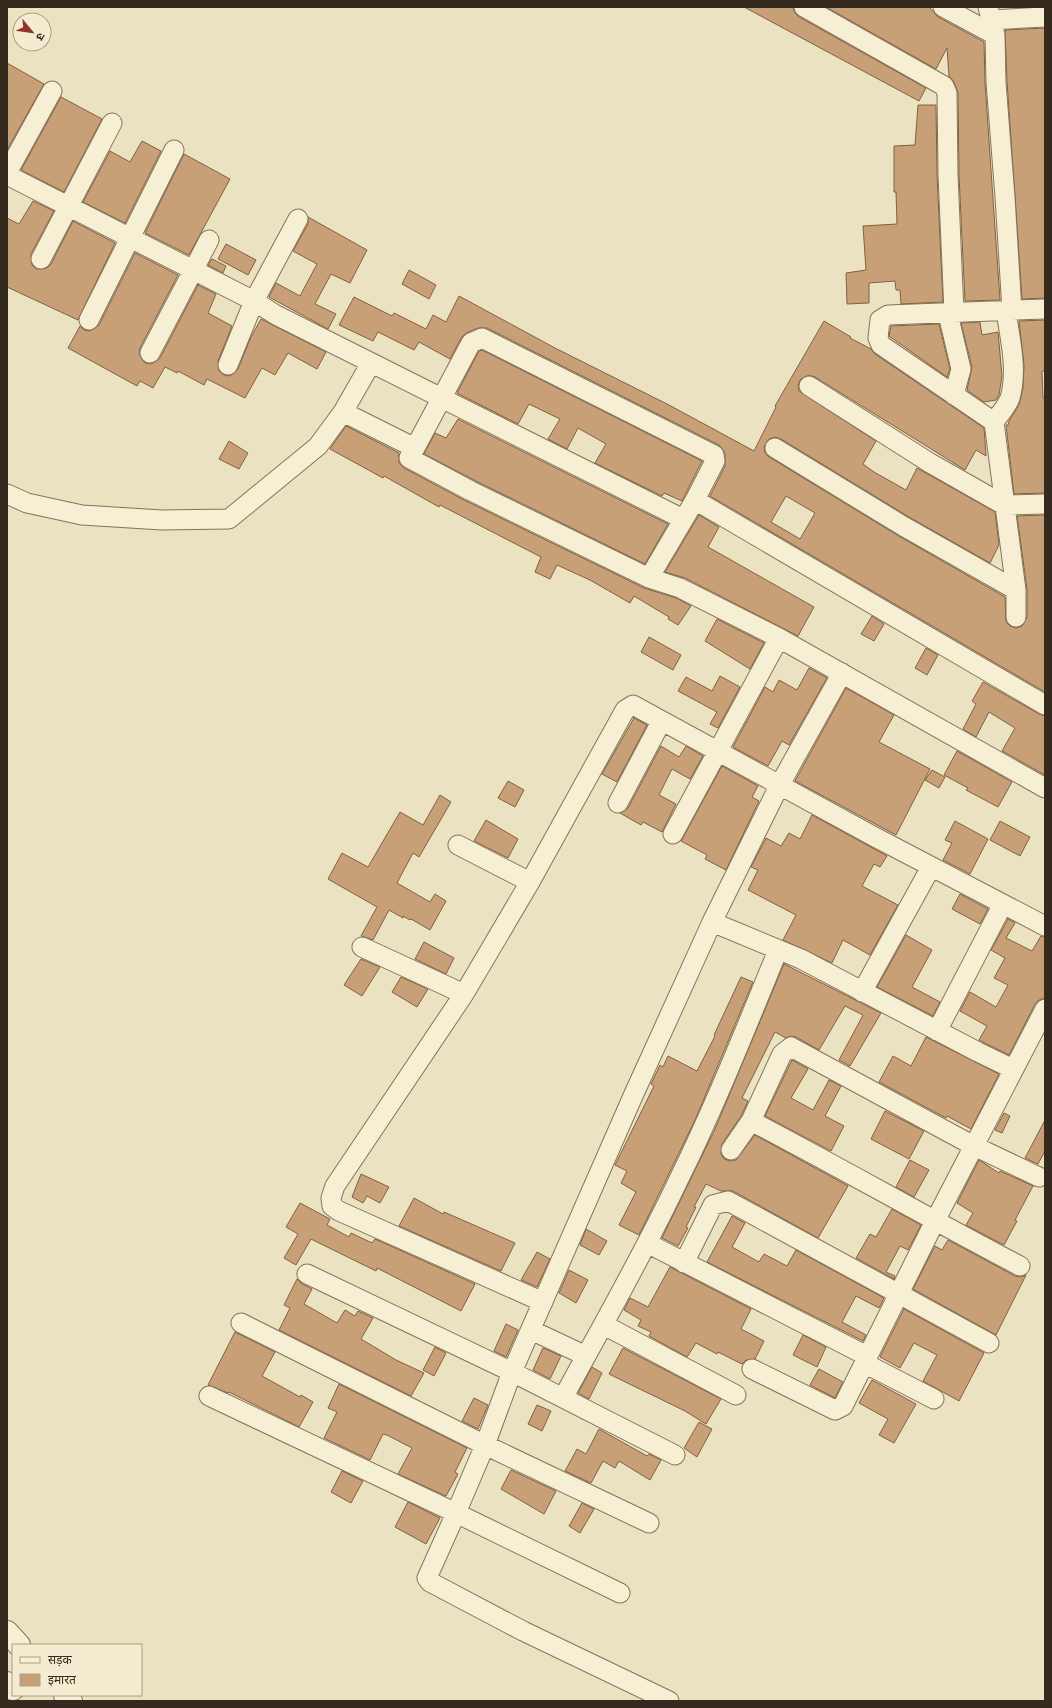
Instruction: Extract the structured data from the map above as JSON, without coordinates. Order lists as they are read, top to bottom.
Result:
{
  "legend": ["सड़क", "इमारत"],
  "north": "bottom right"
}
